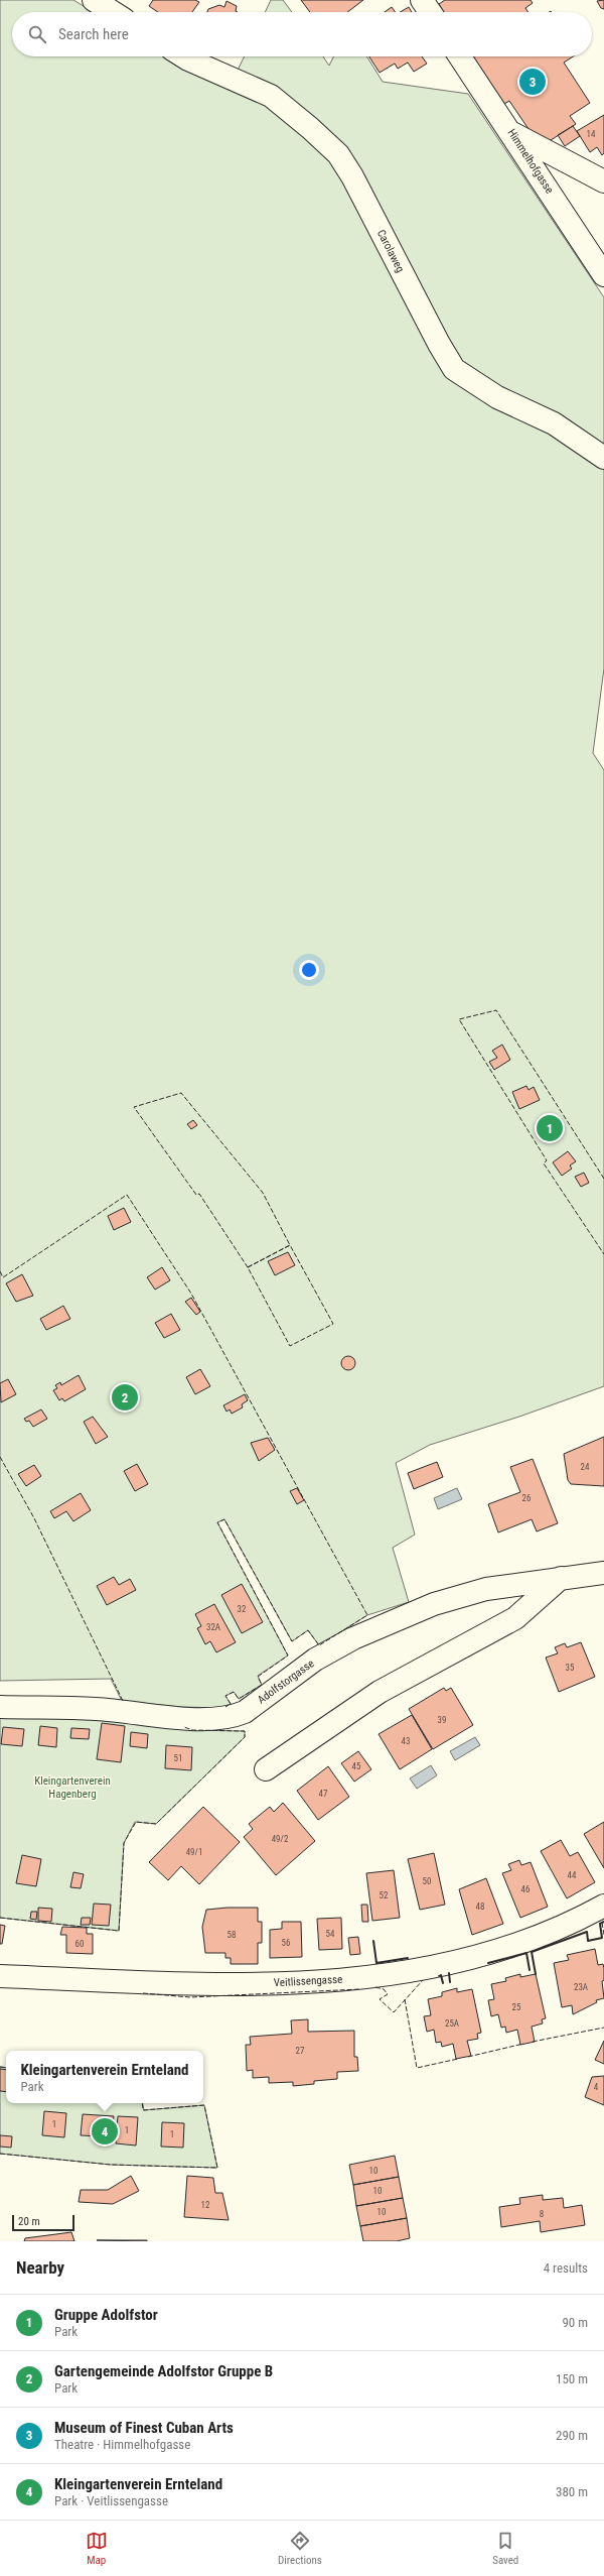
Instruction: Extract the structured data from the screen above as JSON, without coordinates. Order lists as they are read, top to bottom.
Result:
{
  "streets": {
    "street": [
      "Himmelhofgasse",
      "Carolaweg",
      "Adolfstorgasse",
      "Veitlissengasse"
    ]
  },
  "parks": ["Kleingartenverein Hagenberg"],
  "house_numbers": [
    "14",
    "24",
    "26",
    "32",
    "32A",
    "35",
    "39",
    "43",
    "51",
    "45",
    "47",
    "49/2",
    "49/1",
    "44",
    "50",
    "46",
    "52",
    "48",
    "54",
    "58",
    "56",
    "60",
    "23A",
    "25",
    "25A",
    "27",
    "4",
    "1",
    "1",
    "1",
    "10",
    "10",
    "12",
    "10",
    "8"
  ],
  "scale_bar": "20 m",
  "page": {
    "search": "Search here",
    "pins": [
      "3",
      "1",
      "2",
      "4"
    ],
    "popup": ["Kleingartenverein Ernteland", "Park"],
    "scale": "20 m",
    "heading": ["Nearby", "4 results"],
    "list": [
      {
        "mark": "1",
        "name": "Gruppe Adolfstor",
        "note": "Park",
        "value": "90 m"
      },
      {
        "mark": "2",
        "name": "Gartengemeinde Adolfstor Gruppe B",
        "note": "Park",
        "value": "150 m"
      },
      {
        "mark": "3",
        "name": "Museum of Finest Cuban Arts",
        "note": "Theatre · Himmelhofgasse",
        "value": "290 m"
      },
      {
        "mark": "4",
        "name": "Kleingartenverein Ernteland",
        "note": "Park · Veitlissengasse",
        "value": "380 m"
      }
    ],
    "nav": ["Map", "Directions", "Saved"]
  }
}
